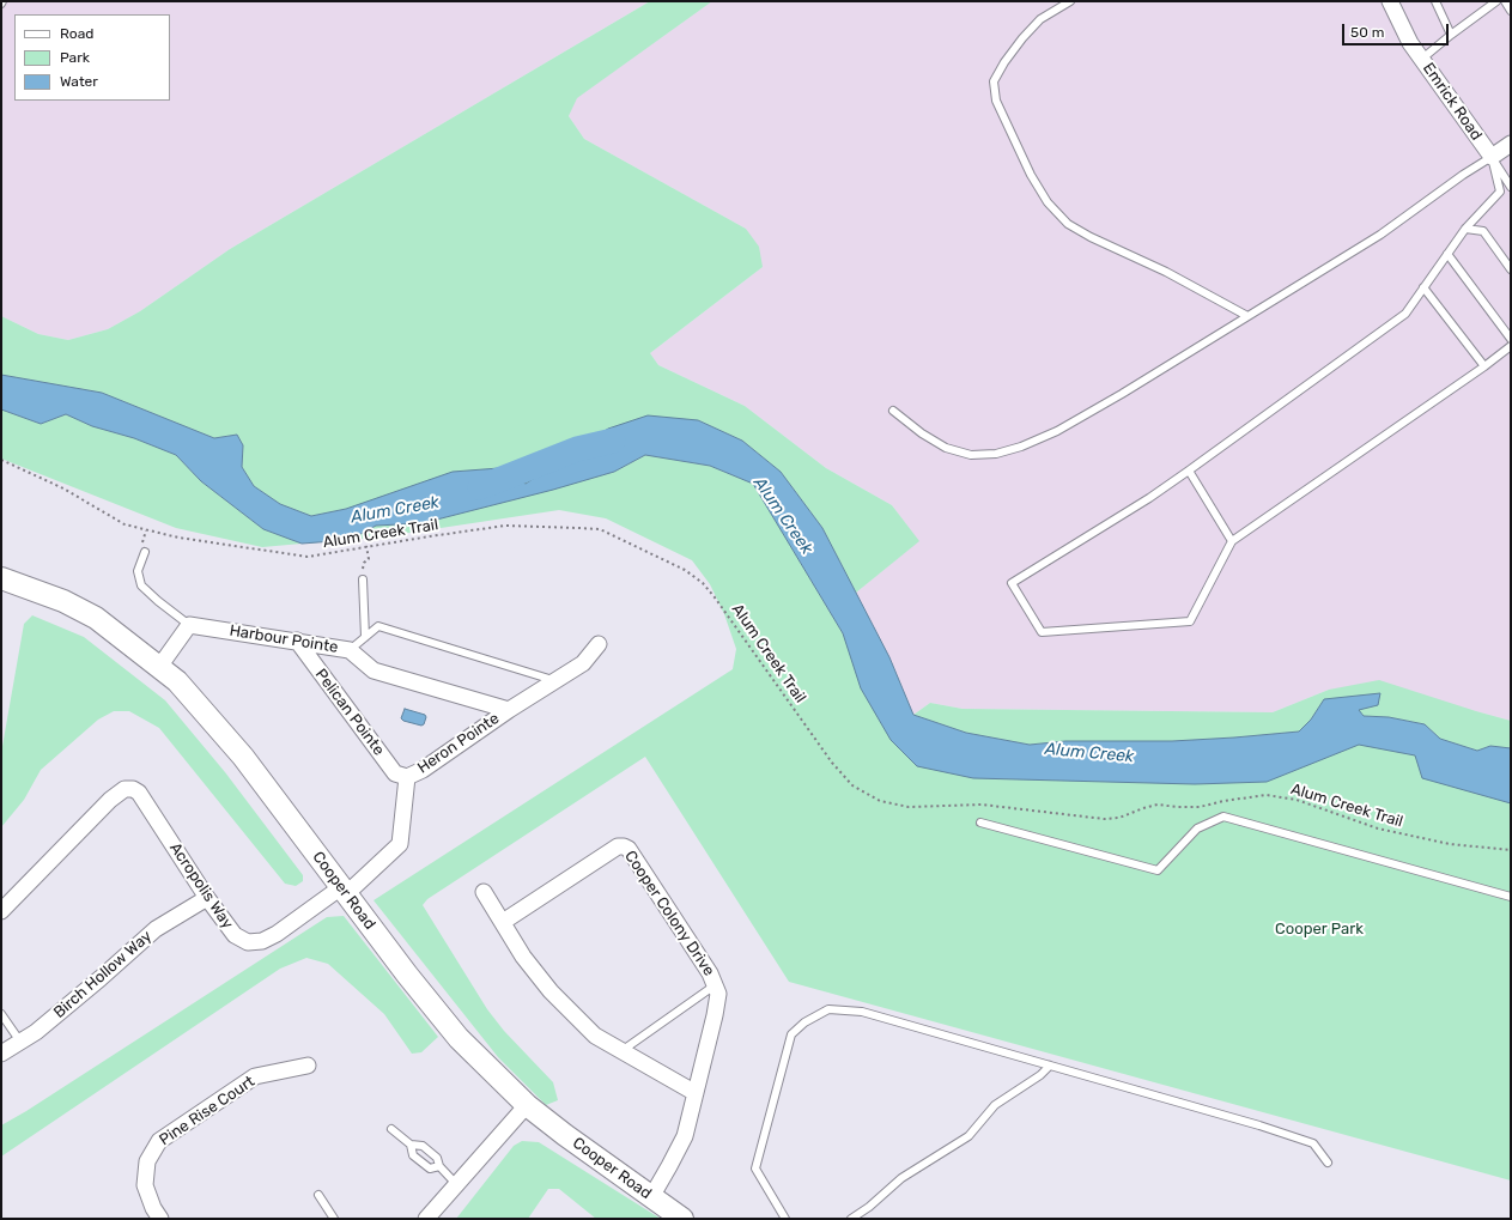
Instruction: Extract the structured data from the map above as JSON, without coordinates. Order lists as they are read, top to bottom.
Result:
{
  "streets": {
    "street": [
      "Emrick Road",
      "Harbour Pointe",
      "Pelican Pointe",
      "Heron Pointe",
      "Acropolis Way",
      "Cooper Road",
      "Cooper Colony Drive",
      "Birch Hollow Way",
      "Pine Rise Court"
    ],
    "path": ["Alum Creek Trail"]
  },
  "crossings": [
    ["Harbour Pointe", "Pelican Pointe"],
    ["Harbour Pointe", "Heron Pointe"],
    ["Pelican Pointe", "Heron Pointe"],
    ["Heron Pointe", "Acropolis Way"],
    ["Heron Pointe", "Cooper Road"],
    ["Acropolis Way", "Cooper Road"],
    ["Acropolis Way", "Birch Hollow Way"],
    ["Cooper Road", "Cooper Colony Drive"]
  ],
  "water": ["Alum Creek"],
  "parks": ["Cooper Park"],
  "legend": ["Road", "Park", "Water"],
  "scale_bar": "50 m"
}
